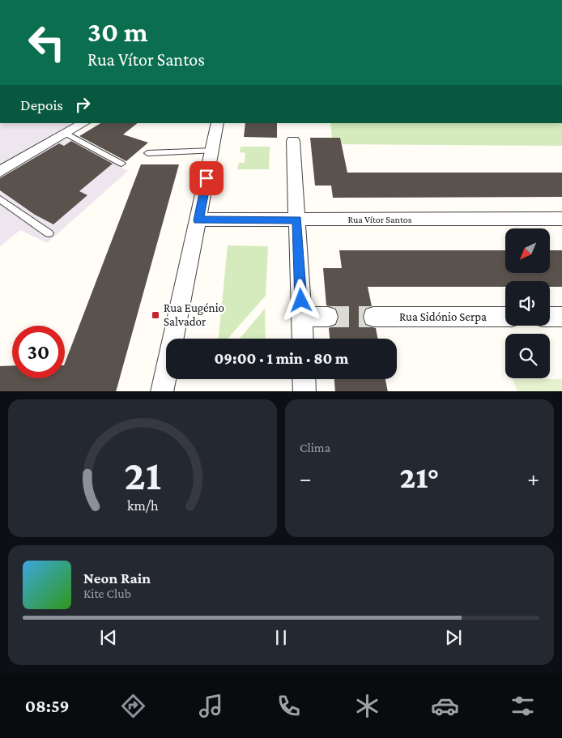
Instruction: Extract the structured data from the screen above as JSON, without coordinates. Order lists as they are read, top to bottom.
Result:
{
  "streets": {
    "street": ["Rua Vítor Santos", "Rua Sidónio Serpa"]
  },
  "places": {
    "transit": ["Rua Eugénio Salvador"]
  },
  "north": "bottom left",
  "page": {
    "turn": ["30 m", "Rua Vítor Santos"],
    "then": "Depois",
    "limit": "30",
    "trip": "09:00 · 1 min · 80 m",
    "tile": "Clima",
    "heat": ["−", "21°", "+"],
    "song": ["Neon Rain", "Kite Club"],
    "tabs": "08:59",
    "gauge": ["21", "km/h"]
  }
}
